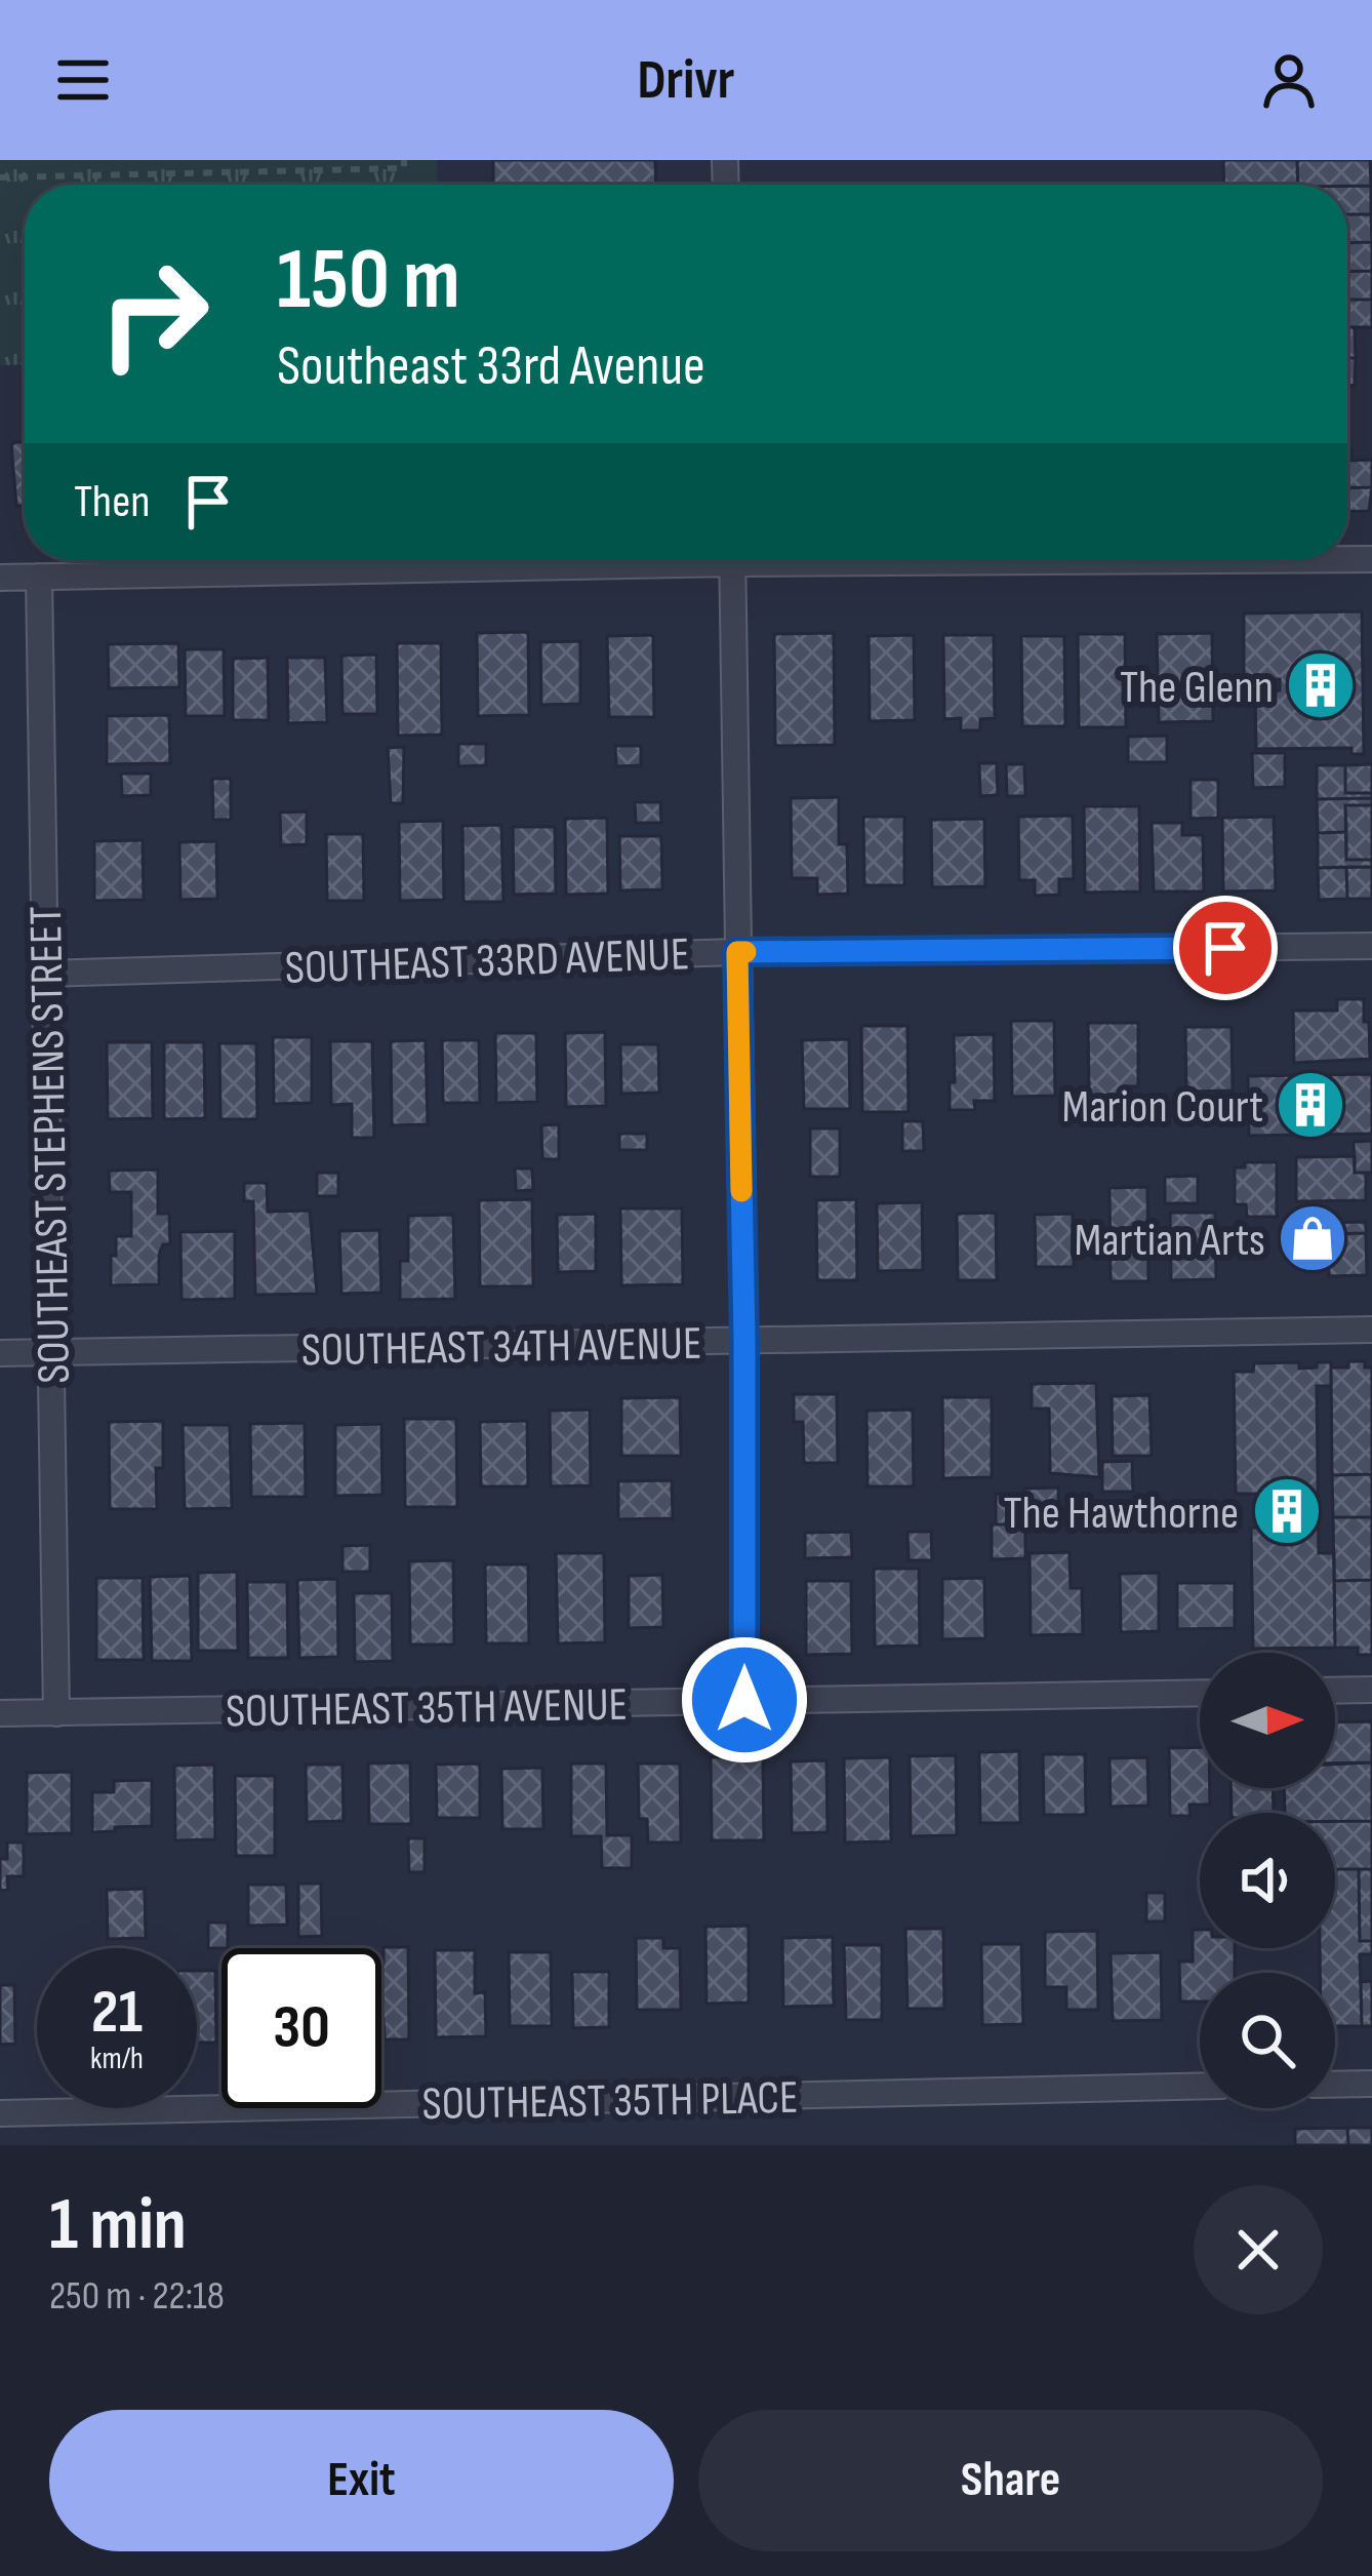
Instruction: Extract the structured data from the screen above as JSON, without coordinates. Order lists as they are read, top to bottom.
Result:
{
  "streets": {
    "street": [
      "SOUTHEAST 33RD AVENUE",
      "SOUTHEAST STEPHENS STREET",
      "SOUTHEAST 34TH AVENUE",
      "SOUTHEAST 35TH AVENUE",
      "SOUTHEAST 35TH PLACE"
    ]
  },
  "crossings": [
    ["SOUTHEAST 33RD AVENUE", "SOUTHEAST STEPHENS STREET"],
    ["SOUTHEAST STEPHENS STREET", "SOUTHEAST 34TH AVENUE"],
    ["SOUTHEAST STEPHENS STREET", "SOUTHEAST 35TH AVENUE"]
  ],
  "places": {
    "building": ["The Glenn", "Marion Court", "The Hawthorne"],
    "shop": ["Martian Arts"]
  },
  "north": "right",
  "page": {
    "header": "Drivr",
    "turn": ["150 m", "Southeast 33rd Avenue"],
    "then": "Then",
    "speed": "21 km/h",
    "limit": "30",
    "heading": ["1 min", "250 m · 22:18"],
    "buttons": ["Exit", "Share"]
  }
}
